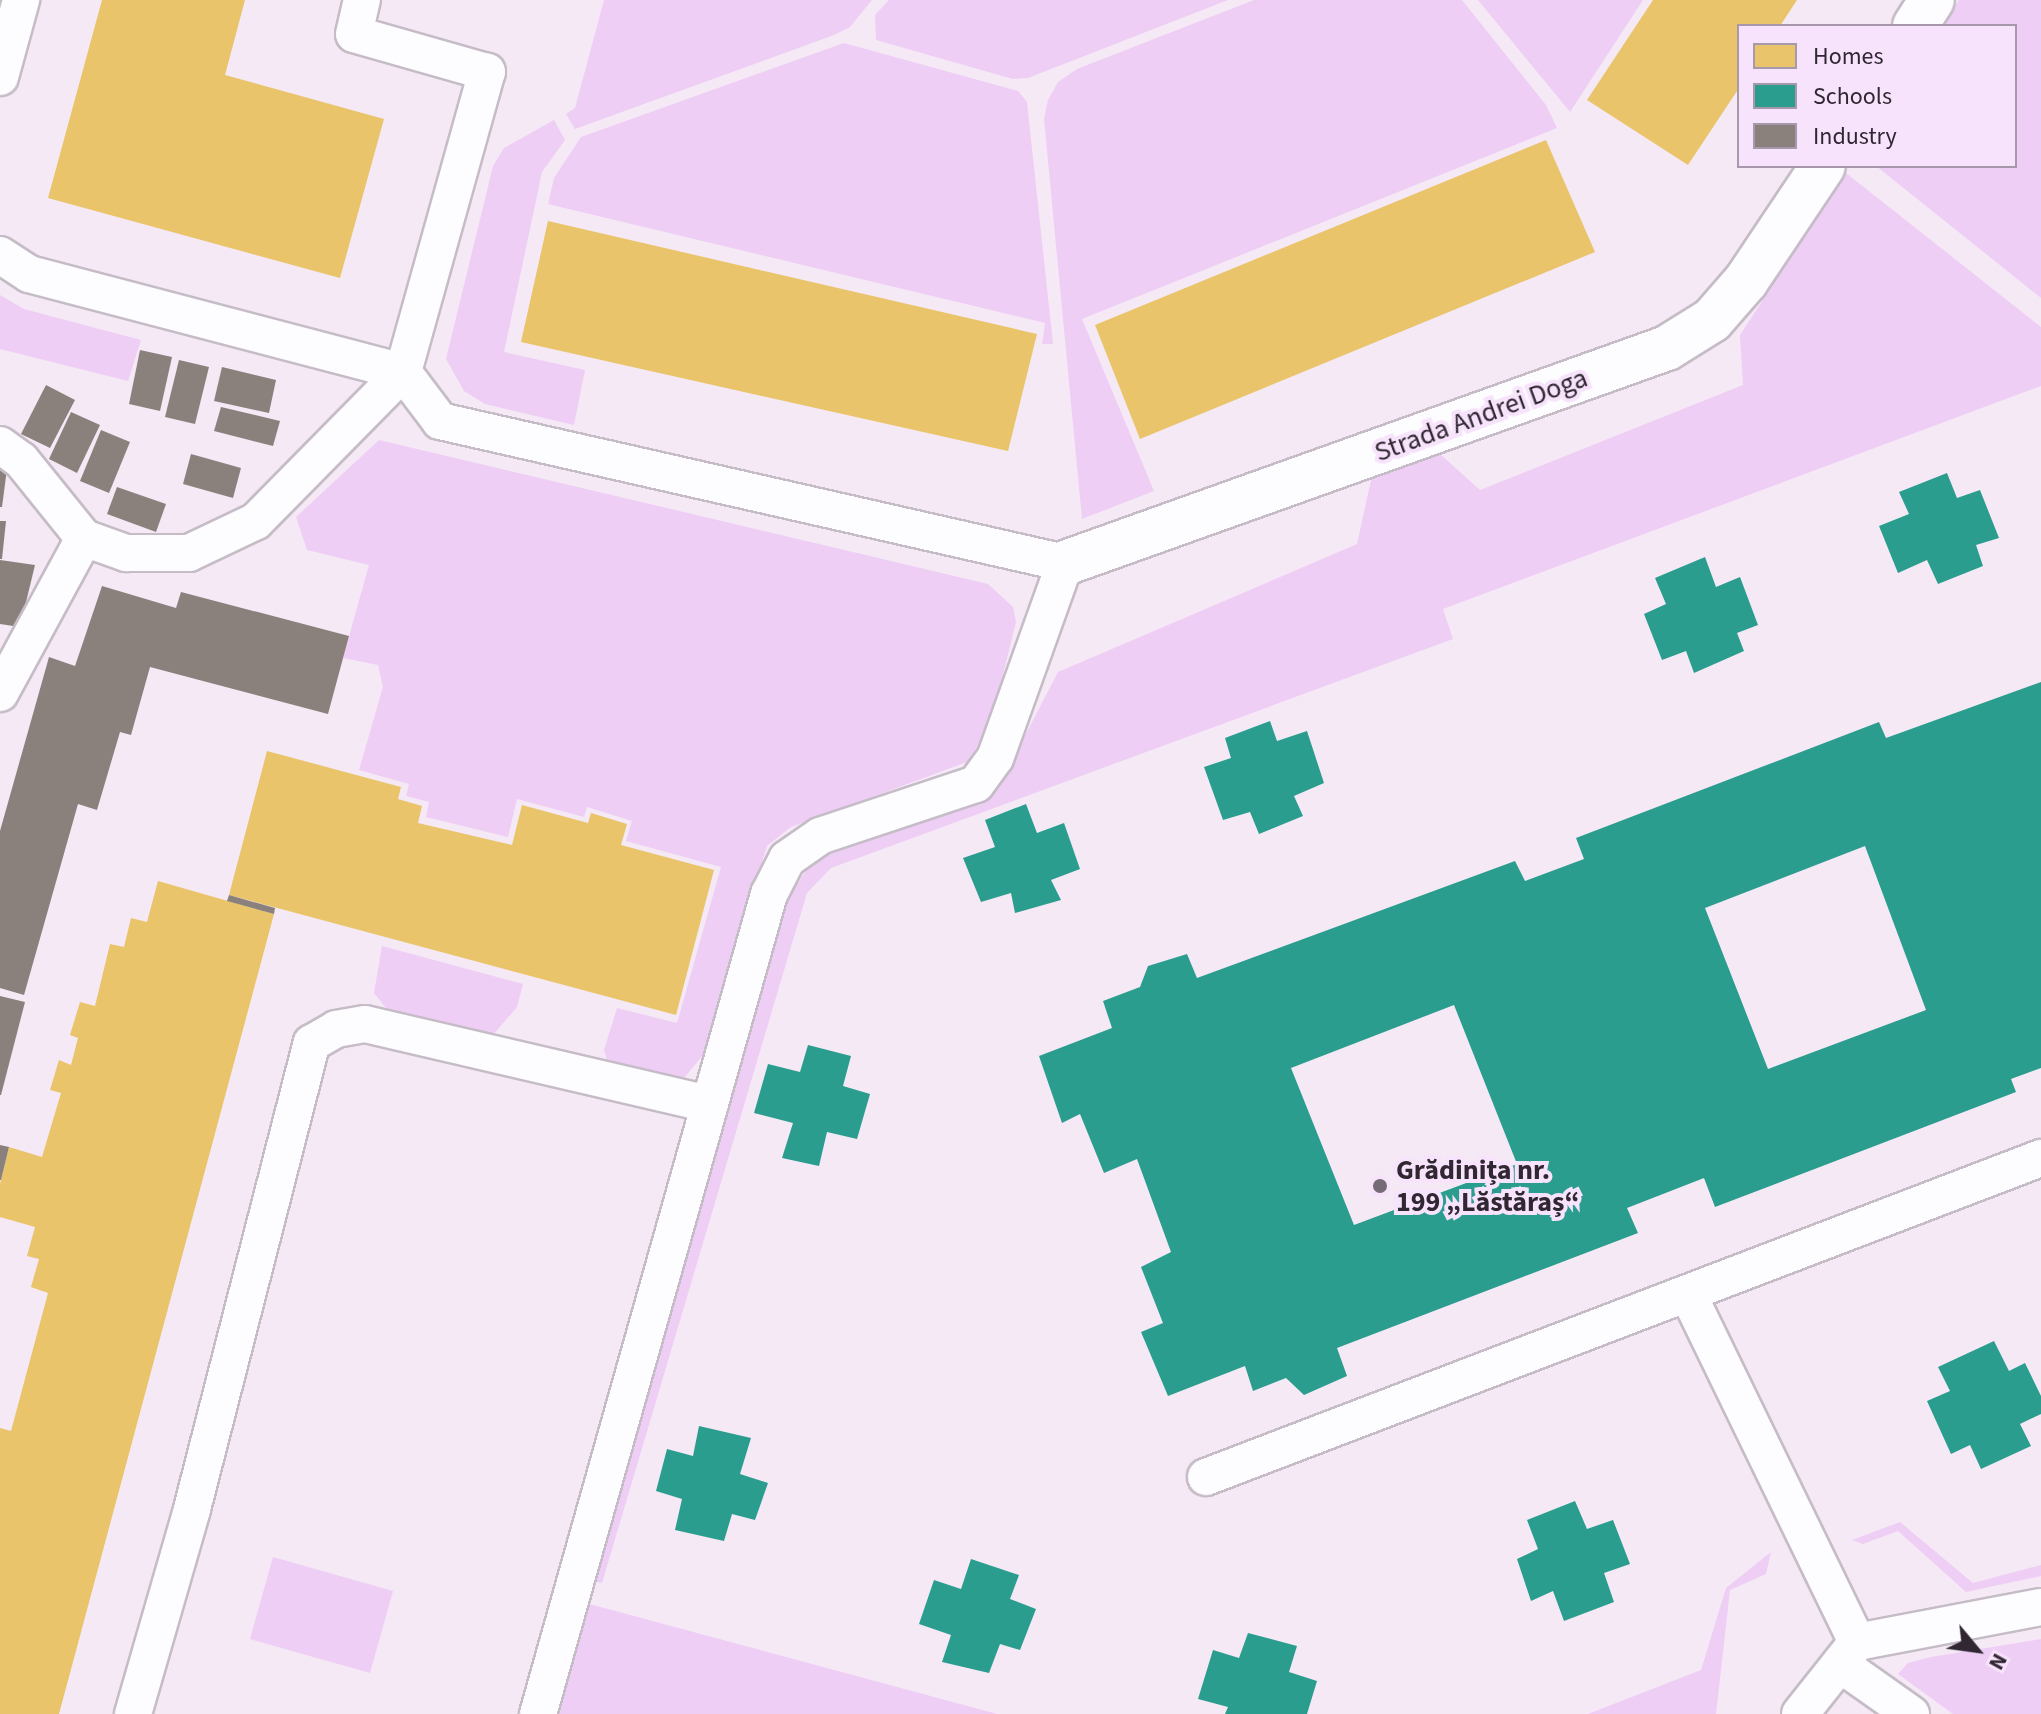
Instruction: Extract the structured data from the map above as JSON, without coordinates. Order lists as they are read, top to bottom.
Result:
{
  "streets": {
    "street": ["Strada Andrei Doga"]
  },
  "places": ["Grădinița nr. 199 „Lăstăraș“"],
  "legend": ["Homes", "Schools", "Industry"],
  "north": "bottom right"
}
